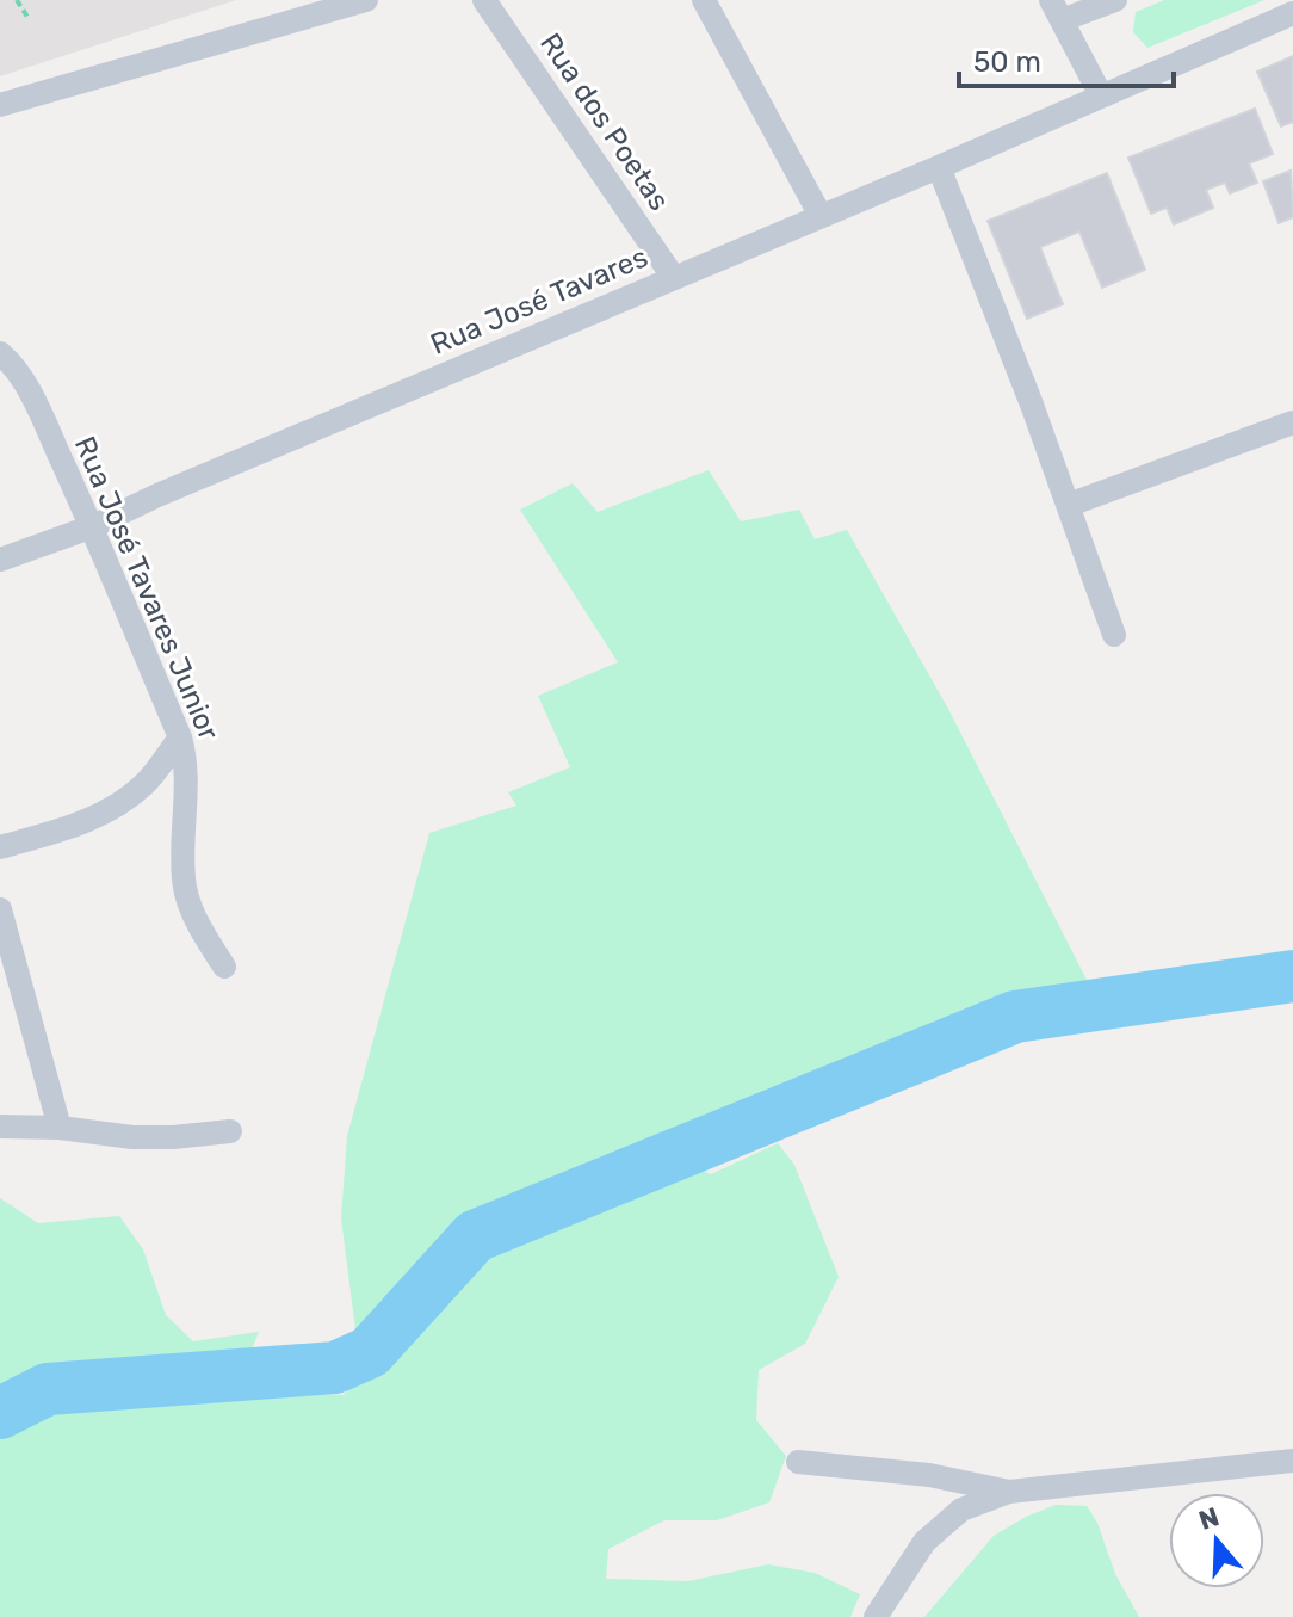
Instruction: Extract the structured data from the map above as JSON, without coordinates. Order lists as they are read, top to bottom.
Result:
{
  "streets": {
    "street": ["Rua dos Poetas", "Rua José Tavares", "Rua José Tavares Junior"]
  },
  "crossings": [
    ["Rua dos Poetas", "Rua José Tavares"],
    ["Rua José Tavares", "Rua José Tavares Junior"]
  ],
  "scale_bar": "50 m",
  "north": "top"
}
